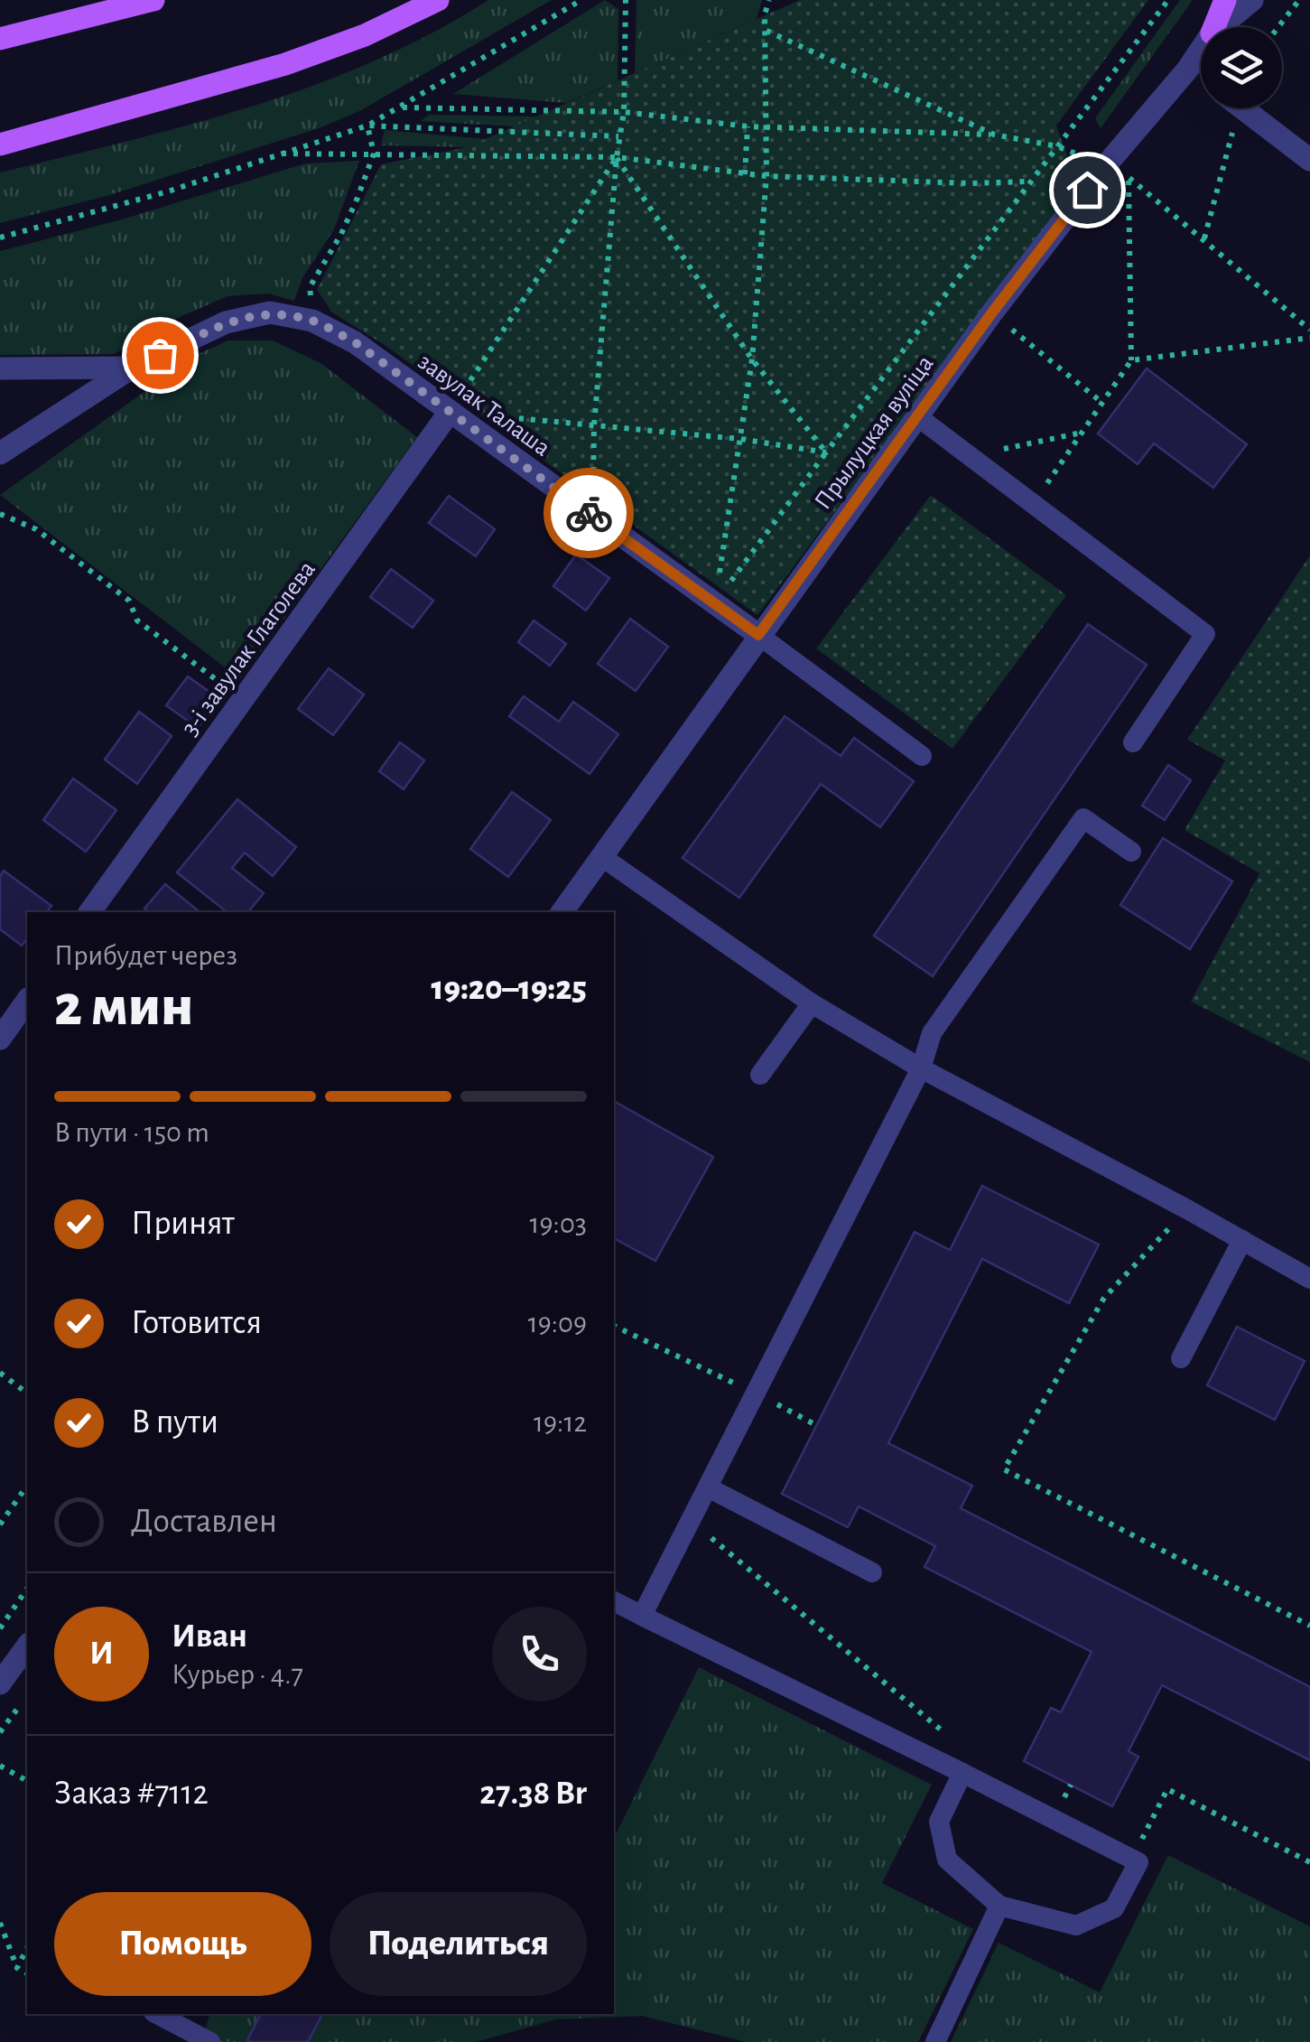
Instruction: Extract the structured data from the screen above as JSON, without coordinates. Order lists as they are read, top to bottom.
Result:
{
  "streets": {
    "street": ["завулак Талаша", "Прылуцкая вуліца", "3-і завулак Глаголева"]
  },
  "crossings": [
    ["завулак Талаша", "Прылуцкая вуліца"],
    ["завулак Талаша", "3-і завулак Глаголева"]
  ],
  "page": {
    "heading": ["2 мин", "Прибудет через", "19:20–19:25"],
    "panel": [
      "Иван",
      "Курьер · 4.7",
      "Заказ #7112",
      "27.38 Br"
    ],
    "bar": "В пути · 150 m",
    "list": [
      ["Принят", "19:03"],
      ["Готовится", "19:09"],
      ["В пути", "19:12"],
      "Доставлен"
    ],
    "round": "И",
    "buttons": ["Помощь", "Поделиться"]
  }
}
